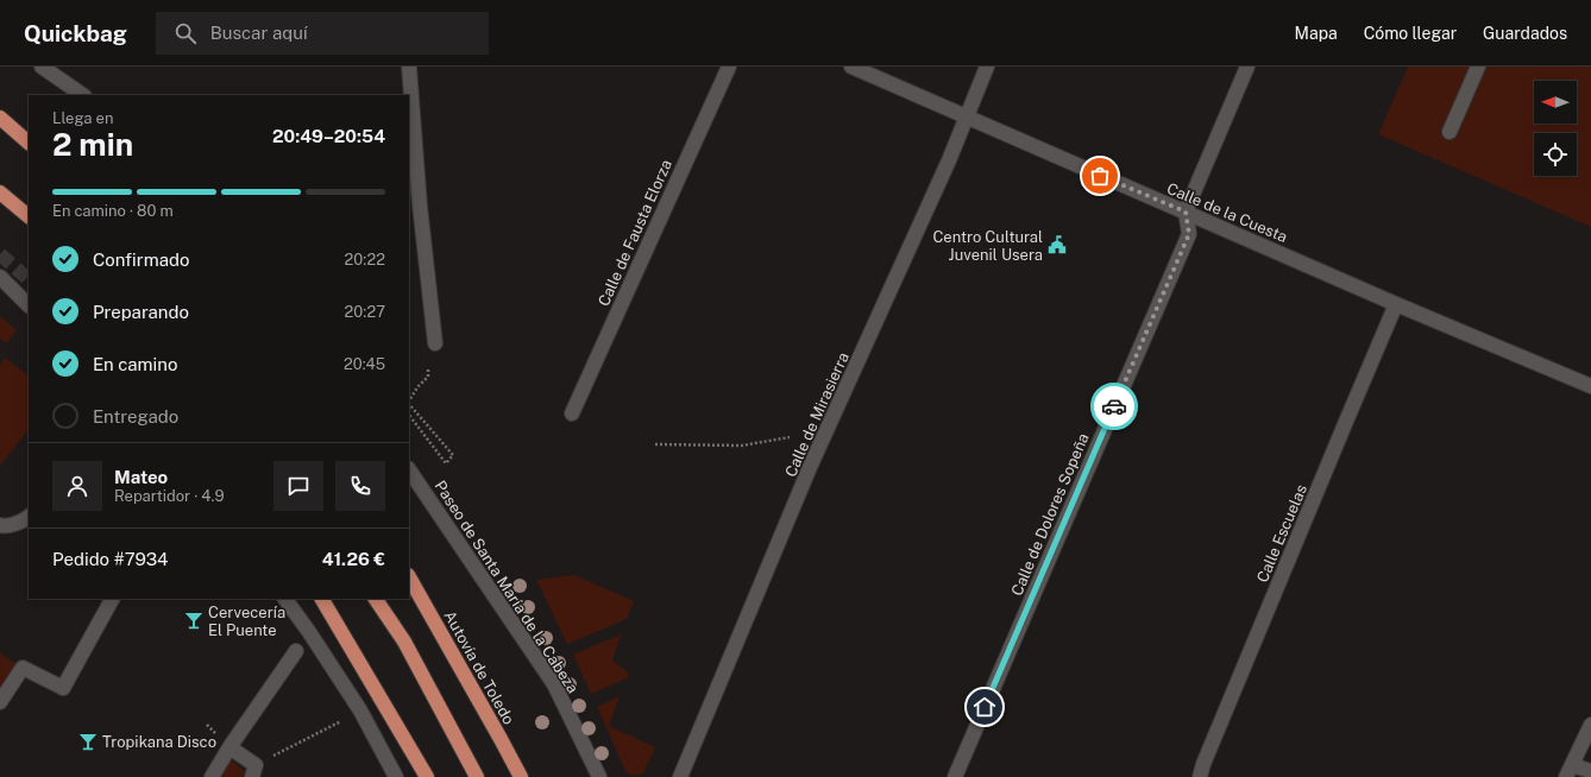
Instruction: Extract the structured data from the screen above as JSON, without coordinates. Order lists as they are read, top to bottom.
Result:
{
  "streets": {
    "highway": ["Autovía de Toledo"],
    "street": [
      "Calle de la Cuesta",
      "Calle de Fausta Elorza",
      "Calle de Mirasierra",
      "Calle de Dolores Sopeña",
      "Calle Escuelas",
      "Paseo de Santa María de la Cabeza"
    ]
  },
  "crossings": [
    ["Calle de la Cuesta", "Calle de Mirasierra"],
    ["Calle de la Cuesta", "Calle de Dolores Sopeña"],
    ["Calle de la Cuesta", "Calle Escuelas"]
  ],
  "places": {
    "public building": ["Centro Cultural Juvenil Usera"],
    "bar": ["Cervecería El Puente", "Tropikana Disco"]
  },
  "north": "left",
  "page": {
    "header": "Quickbag",
    "search": "Buscar aquí",
    "nav": ["Mapa", "Cómo llegar", "Guardados"],
    "heading": ["2 min", "Llega en", "20:49–20:54"],
    "panel": [
      "Mateo",
      "Repartidor · 4.9",
      "Pedido #7934",
      "41.26 €"
    ],
    "bar": "En camino · 80 m",
    "list": [
      ["Confirmado", "20:22"],
      ["Preparando", "20:27"],
      ["En camino", "20:45"],
      "Entregado"
    ]
  }
}
